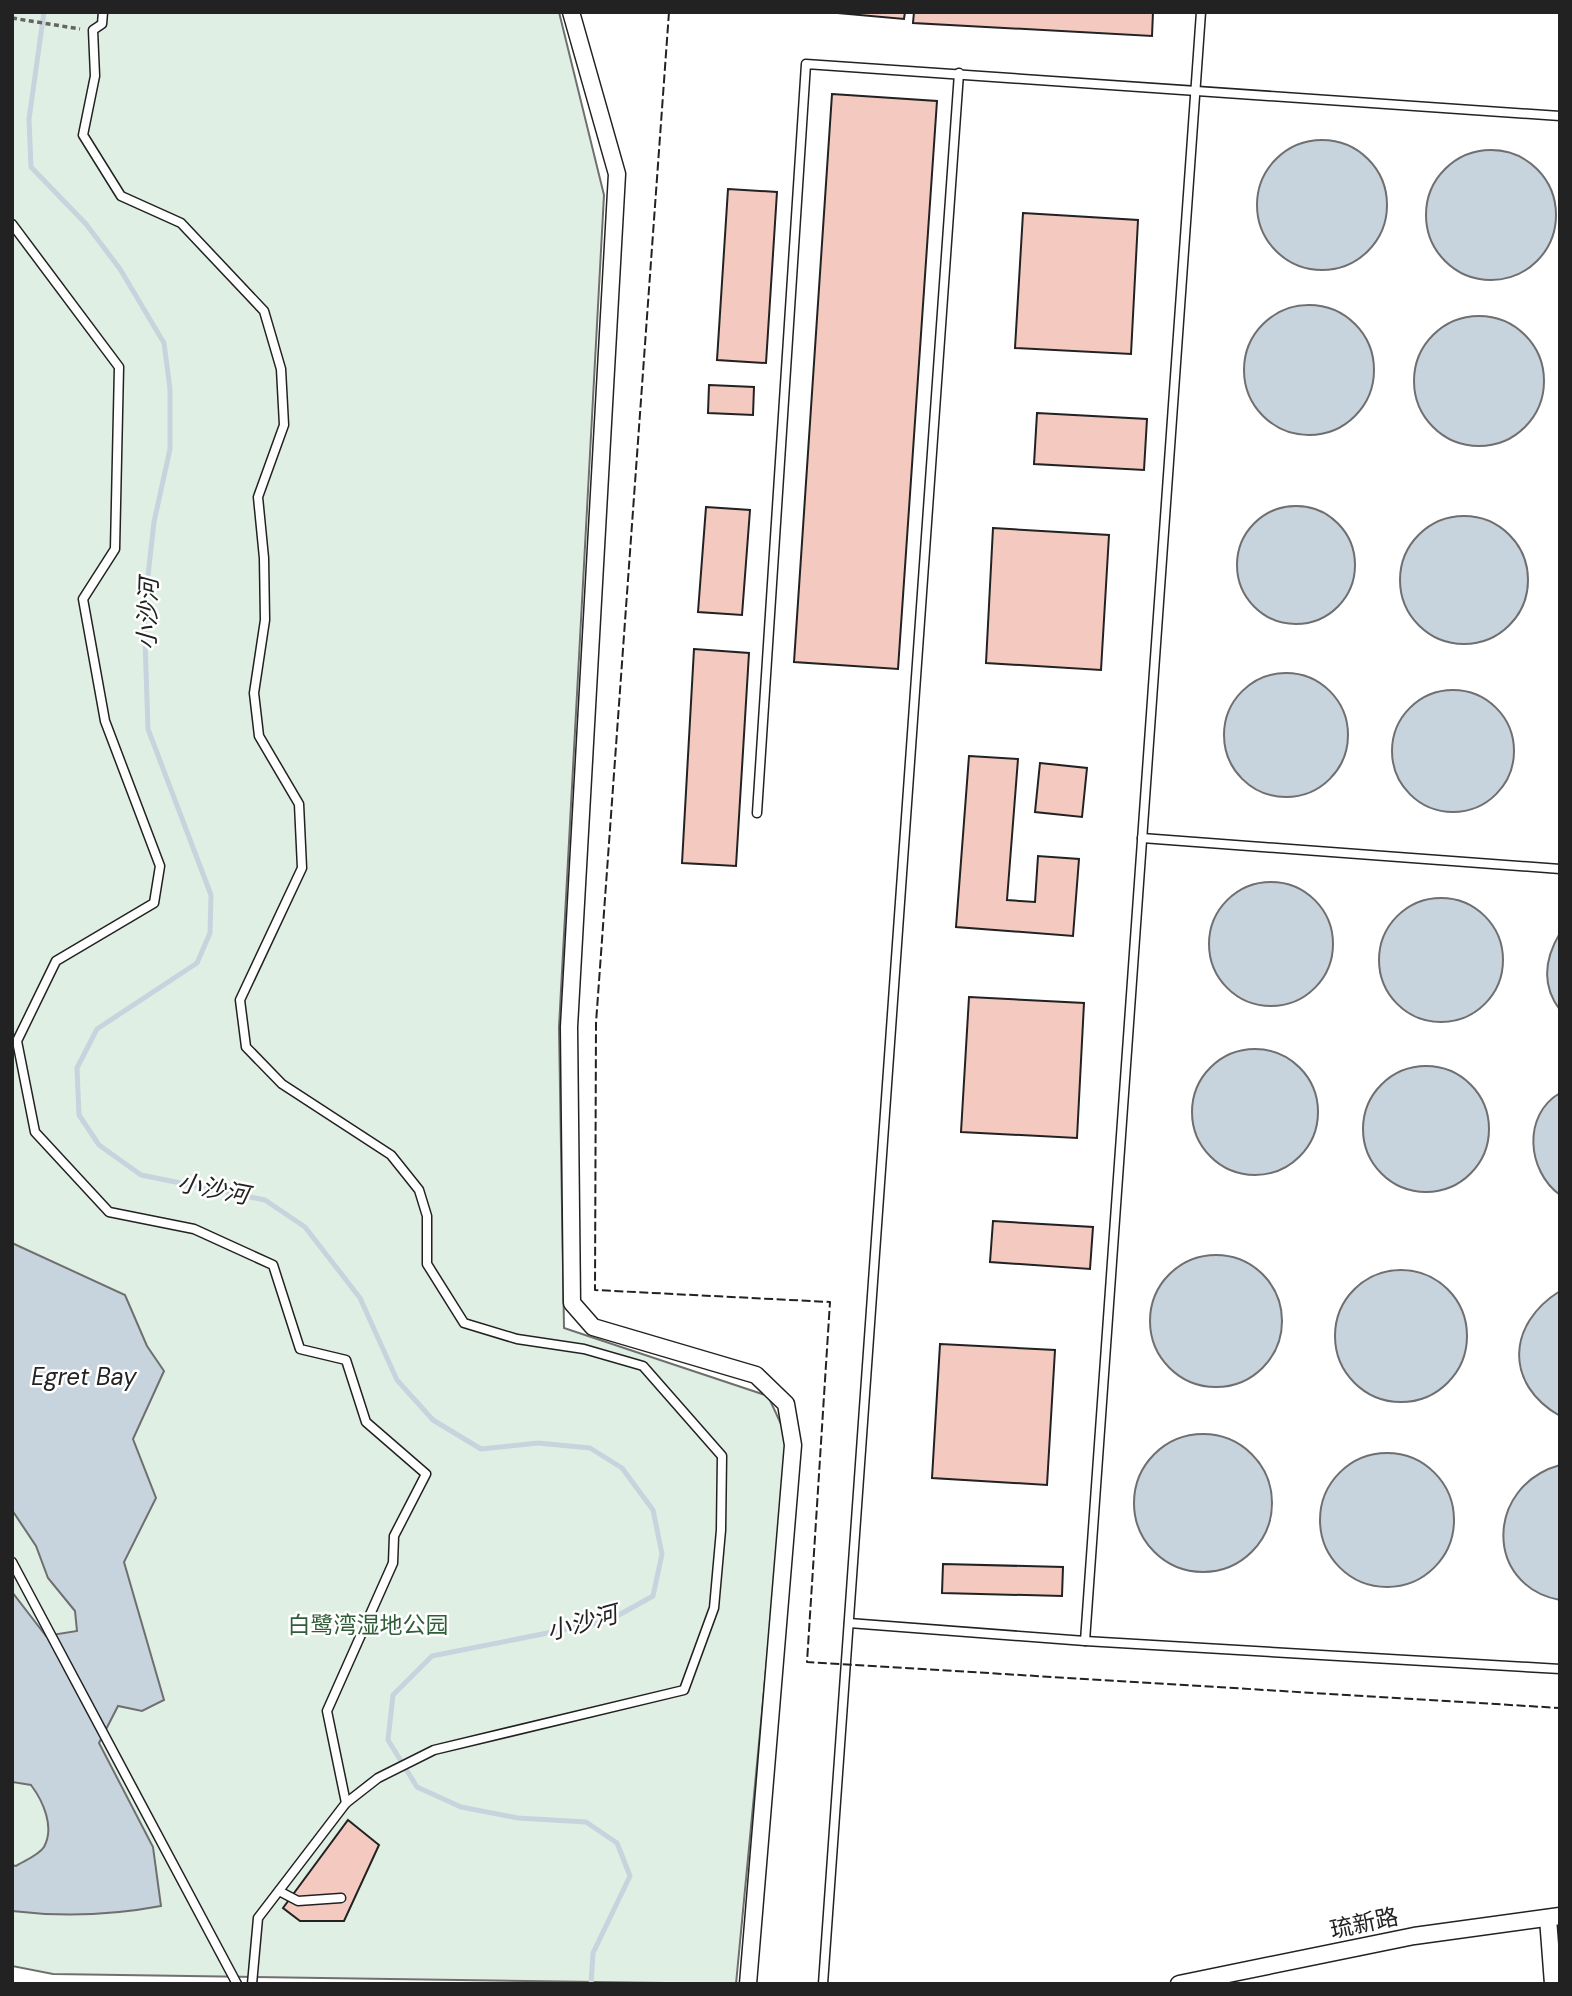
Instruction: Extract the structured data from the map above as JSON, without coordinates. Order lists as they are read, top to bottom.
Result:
{
  "streets": {
    "street": ["琉新路"]
  },
  "water": ["小沙河", "Egret Bay"],
  "parks": ["白鹭湾湿地公园"]
}
